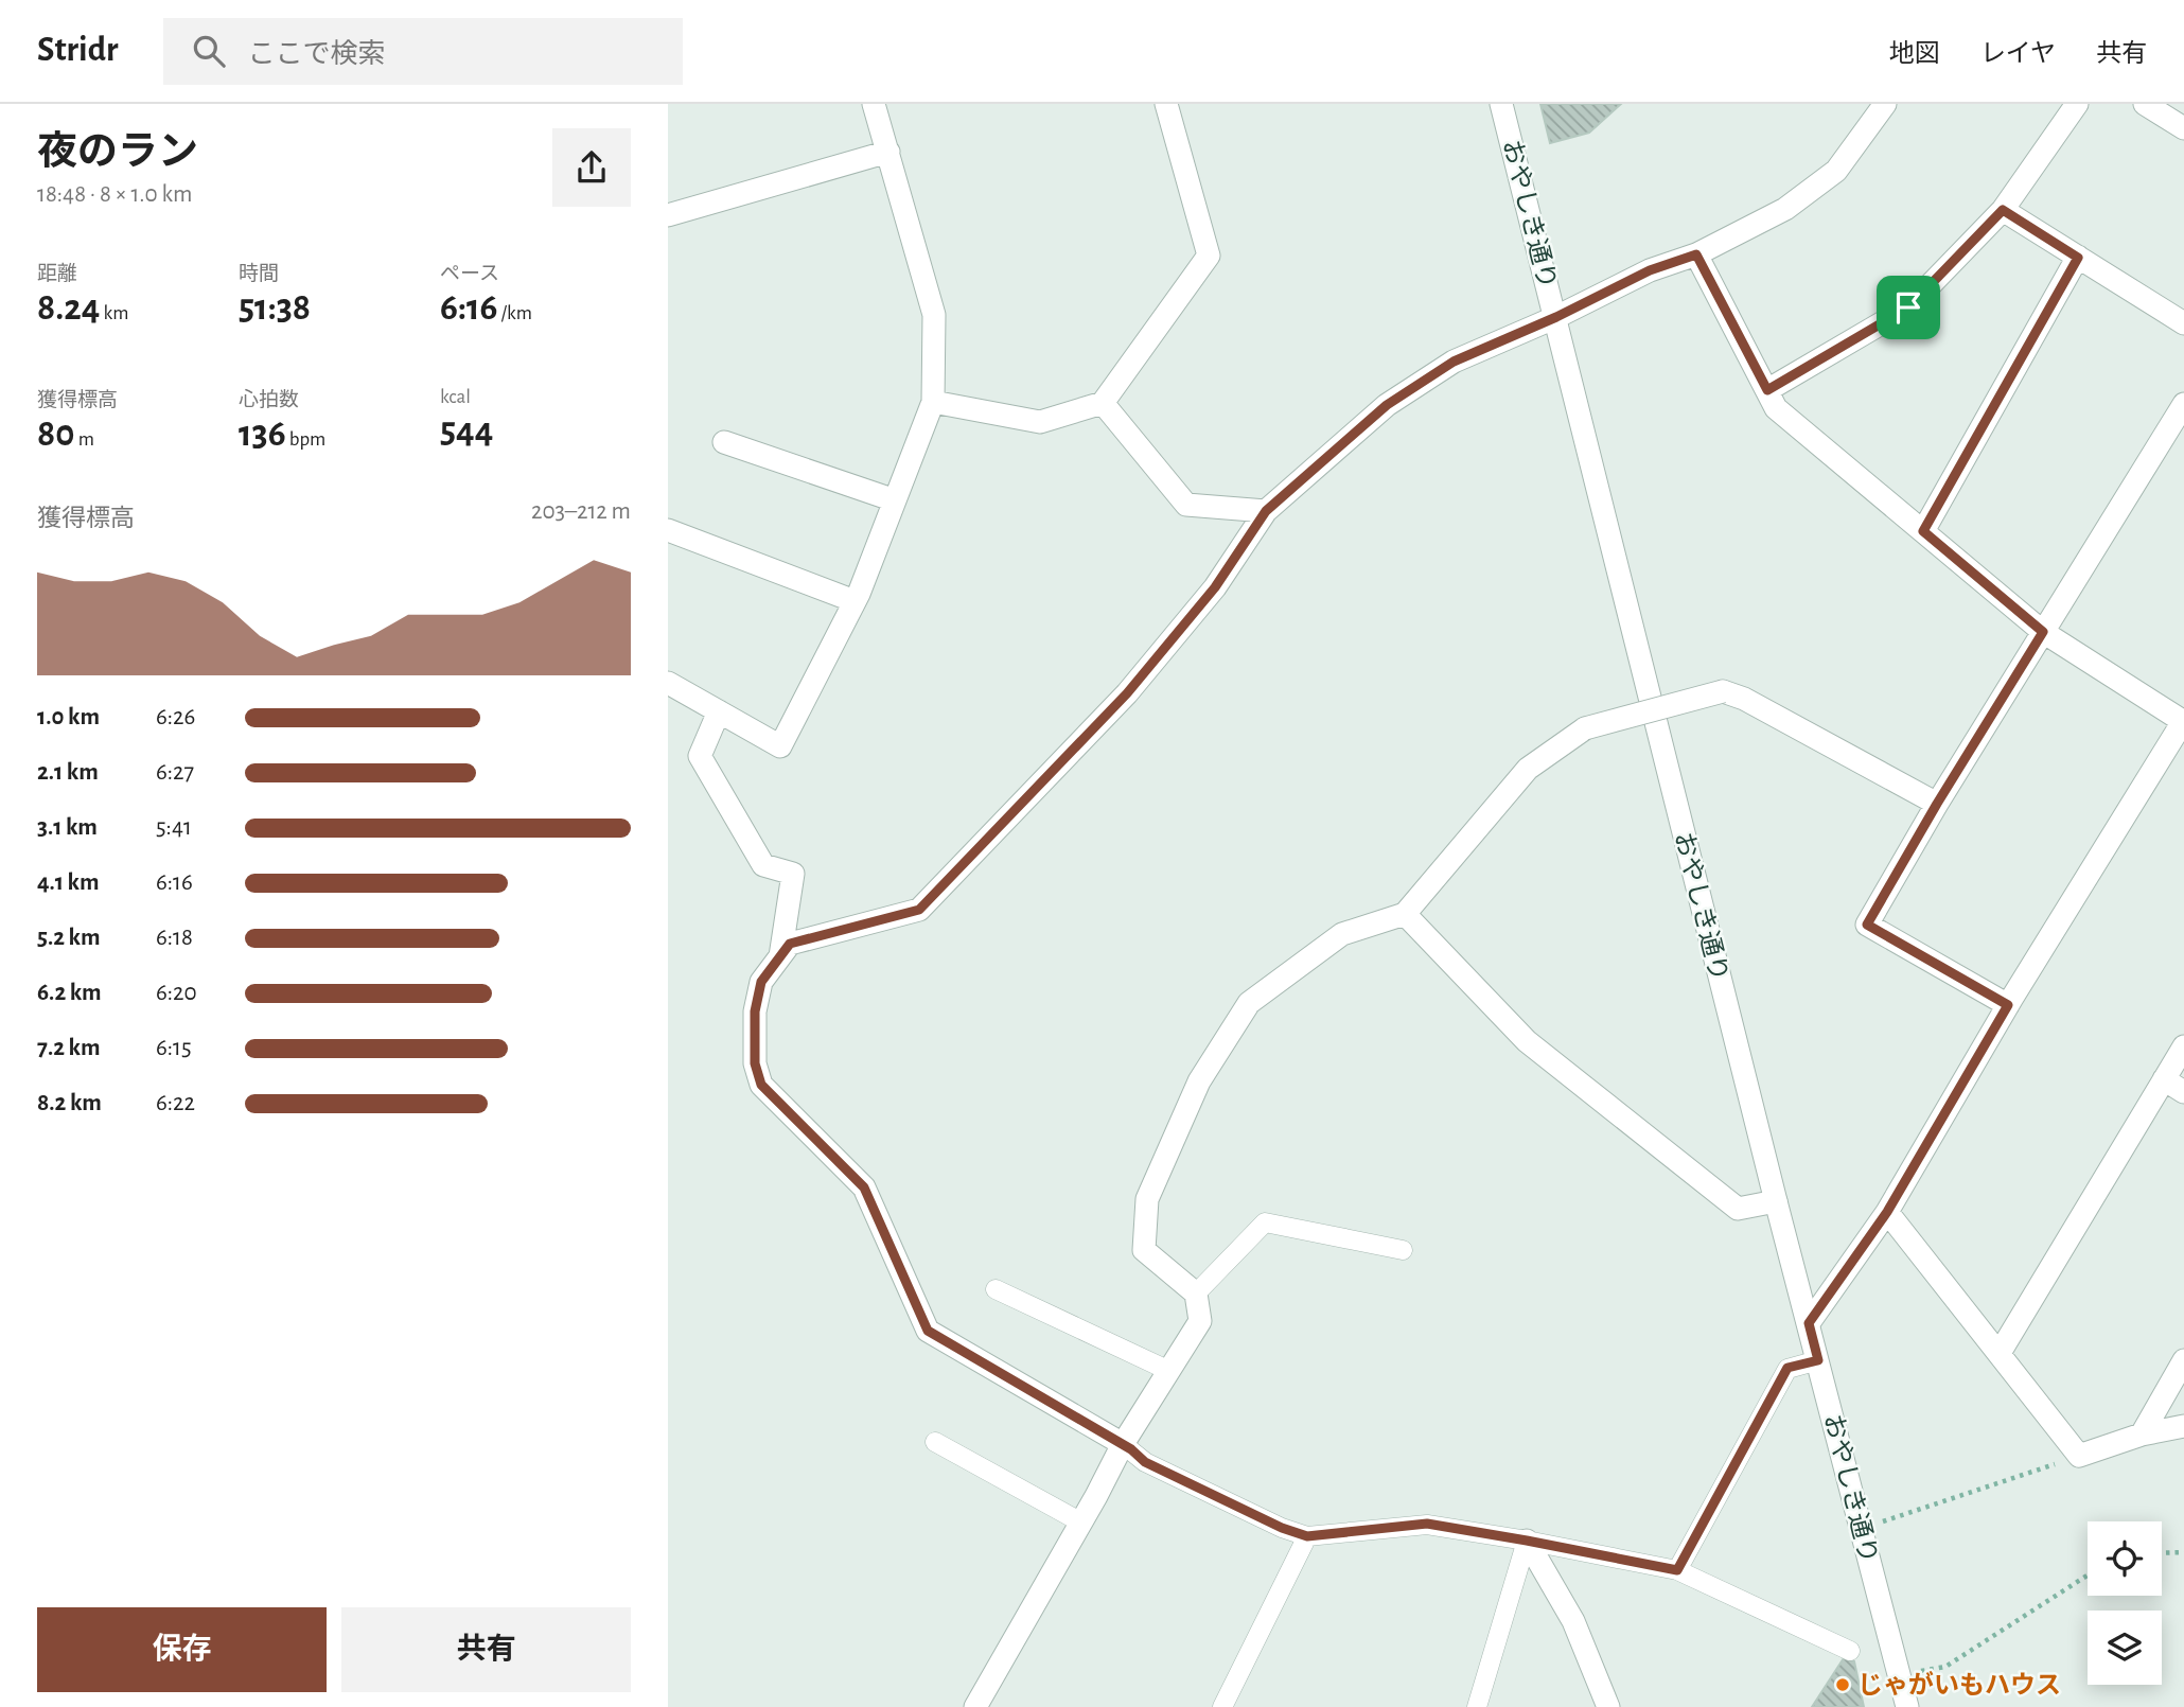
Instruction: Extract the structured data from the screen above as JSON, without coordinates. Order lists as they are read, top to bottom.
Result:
{
  "streets": {
    "street": ["おやしき通り"]
  },
  "places": ["じゃがいもハウス"],
  "page": {
    "header": "Stridr",
    "search": "ここで検索",
    "nav": ["地図", "レイヤ", "共有"],
    "heading": ["夜のラン", "18:48 · 8 × 1.0 km"],
    "stats": [
      ["距離", "8.24 km"],
      ["時間", "51:38"],
      ["ペース", "6:16 /km"],
      ["獲得標高", "80 m"],
      ["心拍数", "136 bpm"],
      ["kcal", "544"]
    ],
    "chart": ["獲得標高", "203–212 m"],
    "list": [
      {
        "name": "1.0 km",
        "note": "6:26"
      },
      {
        "name": "2.1 km",
        "note": "6:27"
      },
      {
        "name": "3.1 km",
        "note": "5:41"
      },
      {
        "name": "4.1 km",
        "note": "6:16"
      },
      {
        "name": "5.2 km",
        "note": "6:18"
      },
      {
        "name": "6.2 km",
        "note": "6:20"
      },
      {
        "name": "7.2 km",
        "note": "6:15"
      },
      {
        "name": "8.2 km",
        "note": "6:22"
      }
    ],
    "buttons": ["保存", "共有"]
  }
}
